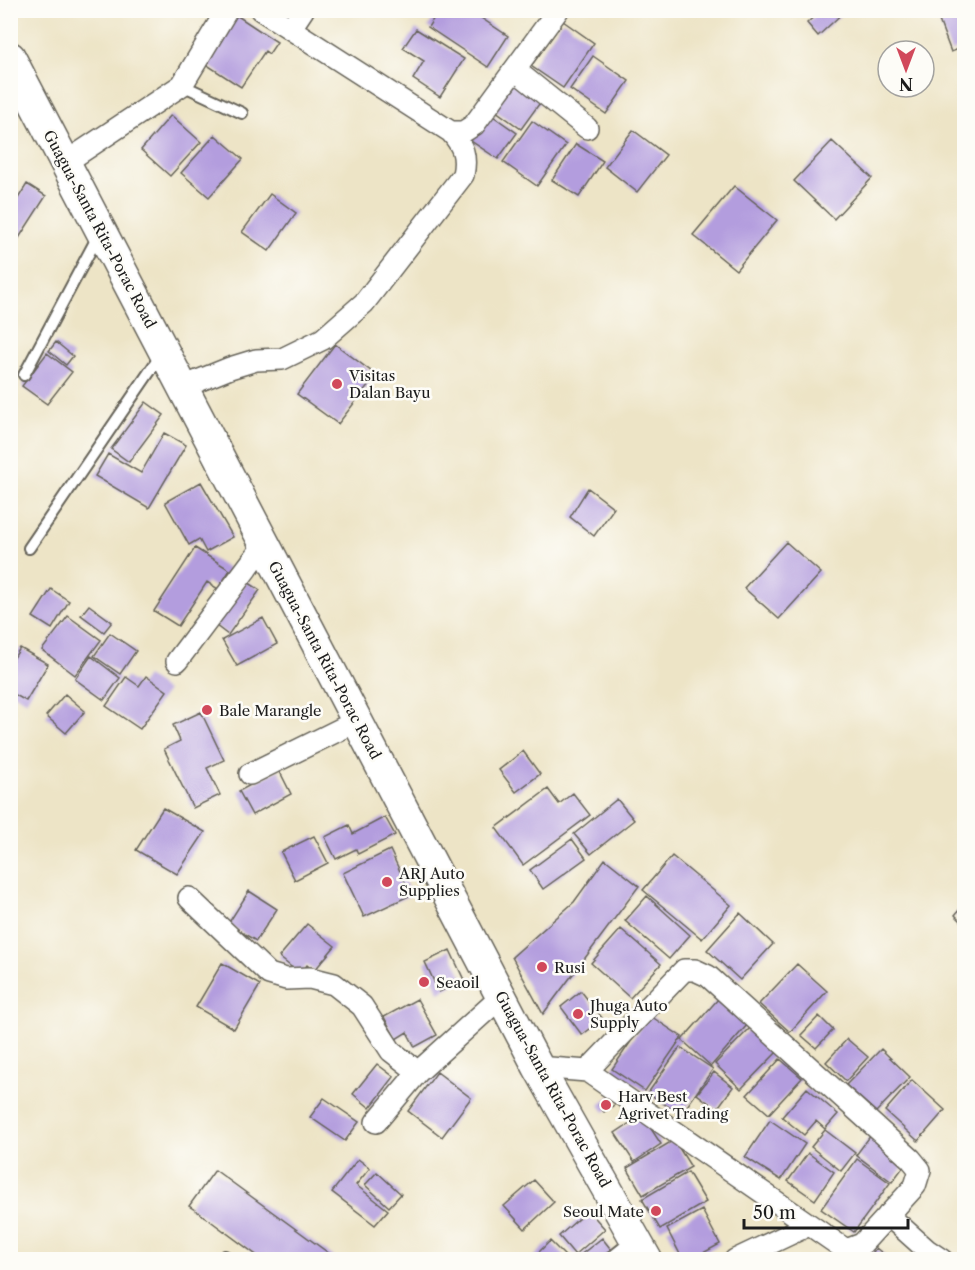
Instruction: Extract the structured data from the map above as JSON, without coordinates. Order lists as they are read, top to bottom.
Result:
{
  "streets": {
    "main road": ["Guagua-Santa Rita-Porac Road"]
  },
  "places": [
    "Visitas Dalan Bayu",
    "Bale Marangle",
    "ARJ Auto Supplies",
    "Rusi",
    "Seaoil",
    "Jhuga Auto Supply",
    "Harv Best Agrivet Trading",
    "Seoul Mate"
  ],
  "scale_bar": "50 m",
  "north": "bottom"
}
